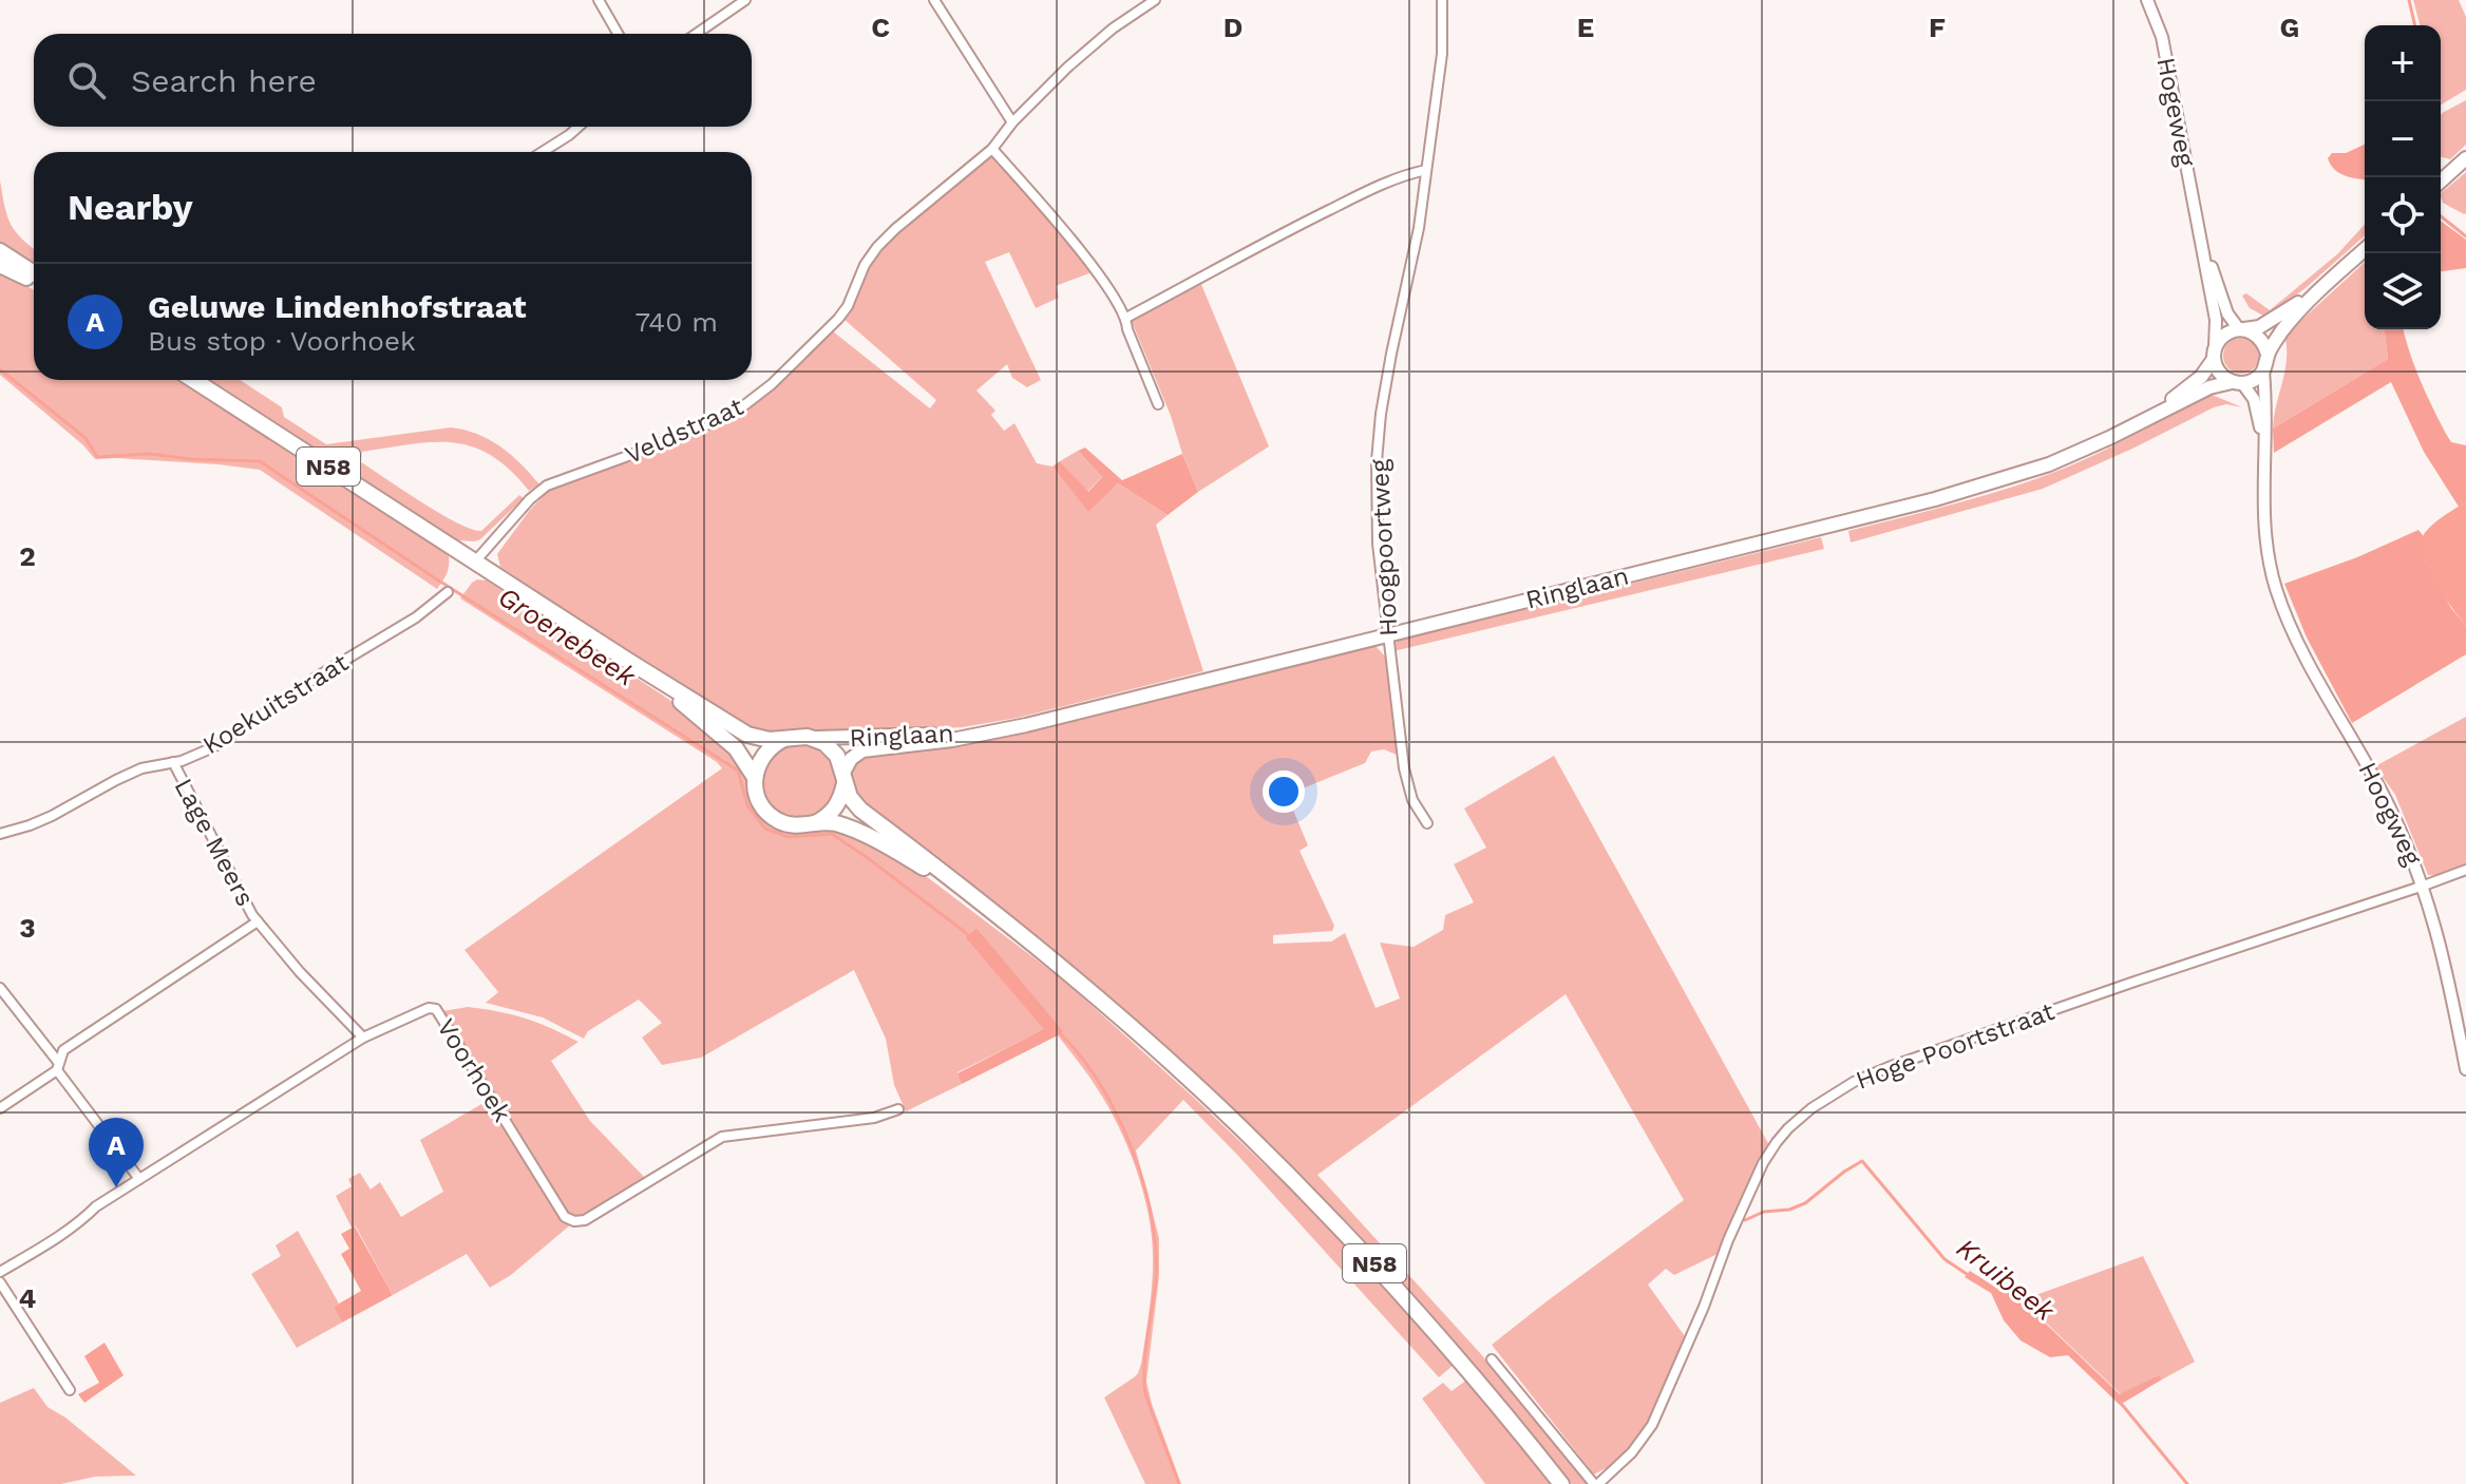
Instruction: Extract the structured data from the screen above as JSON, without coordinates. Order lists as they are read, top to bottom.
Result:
{
  "streets": {
    "main road": ["N58", "Ringlaan"],
    "street": [
      "Hogeweg",
      "Veldstraat",
      "Hoogpoortweg",
      "Koekuitstraat",
      "Hoogweg",
      "Lage Meers",
      "Hoge Poortstraat",
      "Voorhoek"
    ]
  },
  "crossings": [
    ["Hogeweg", "Ringlaan"],
    ["Veldstraat", "N58"],
    ["N58", "Ringlaan"],
    ["Hoogpoortweg", "Ringlaan"],
    ["Koekuitstraat", "Lage Meers"],
    ["Hoogweg", "Hoge Poortstraat"],
    ["Lage Meers", "Voorhoek"]
  ],
  "water": ["Groenebeek", "Kruibeek"],
  "page": {
    "map_buttons": ["+", "−"],
    "search": "Search here",
    "heading": "Nearby",
    "list": [
      {
        "mark": "A",
        "name": "Geluwe Lindenhofstraat",
        "note": "Bus stop · Voorhoek",
        "value": "740 m"
      }
    ],
    "pins": "A"
  },
  "grid": {
    "columns": [
      "C",
      "D",
      "E",
      "F",
      "G"
    ],
    "rows": ["2", "3", "4"]
  }
}
